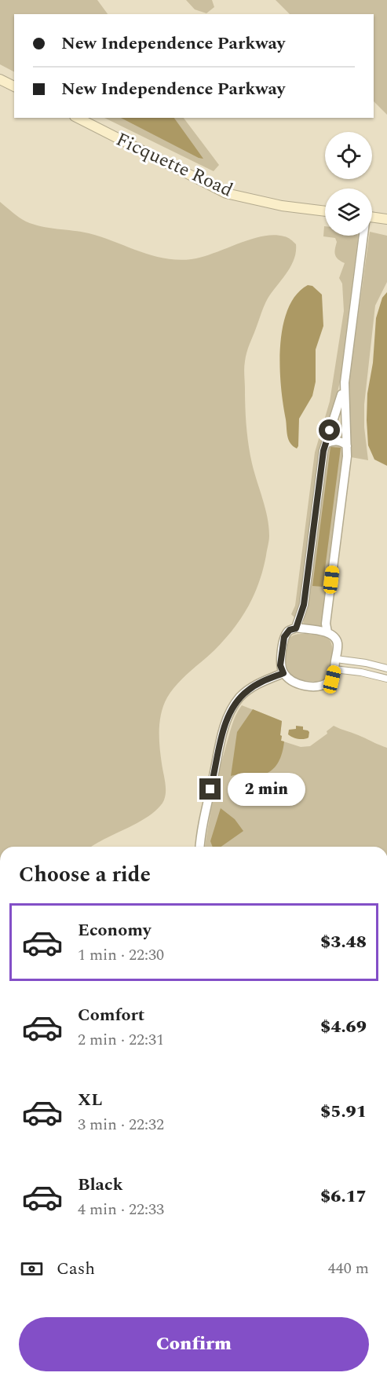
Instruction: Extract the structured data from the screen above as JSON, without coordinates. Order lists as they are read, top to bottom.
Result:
{
  "streets": {
    "main road": ["Ficquette Road"]
  },
  "page": {
    "banner": ["New Independence Parkway", "New Independence Parkway"],
    "bubble": "2 min",
    "heading": "Choose a ride",
    "list": [
      {
        "name": "Economy",
        "note": "1 min · 22:30",
        "value": "$3.48"
      },
      {
        "name": "Comfort",
        "note": "2 min · 22:31",
        "value": "$4.69"
      },
      {
        "name": "XL",
        "note": "3 min · 22:32",
        "value": "$5.91"
      },
      {
        "name": "Black",
        "note": "4 min · 22:33",
        "value": "$6.17"
      }
    ],
    "pay": ["Cash", "440 m"],
    "buttons": "Confirm"
  }
}
